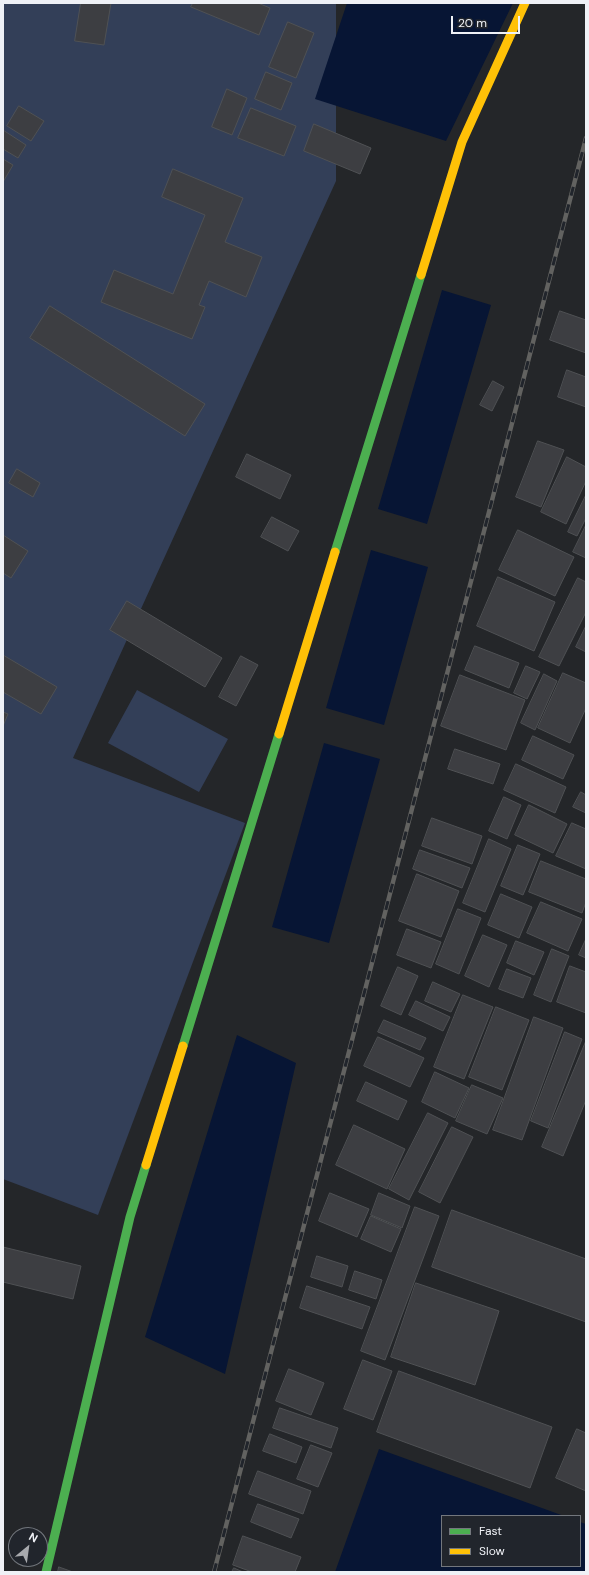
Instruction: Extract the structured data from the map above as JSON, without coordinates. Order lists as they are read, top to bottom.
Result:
{
  "legend": ["Fast", "Slow"],
  "scale_bar": "20 m",
  "north": "top right"
}
